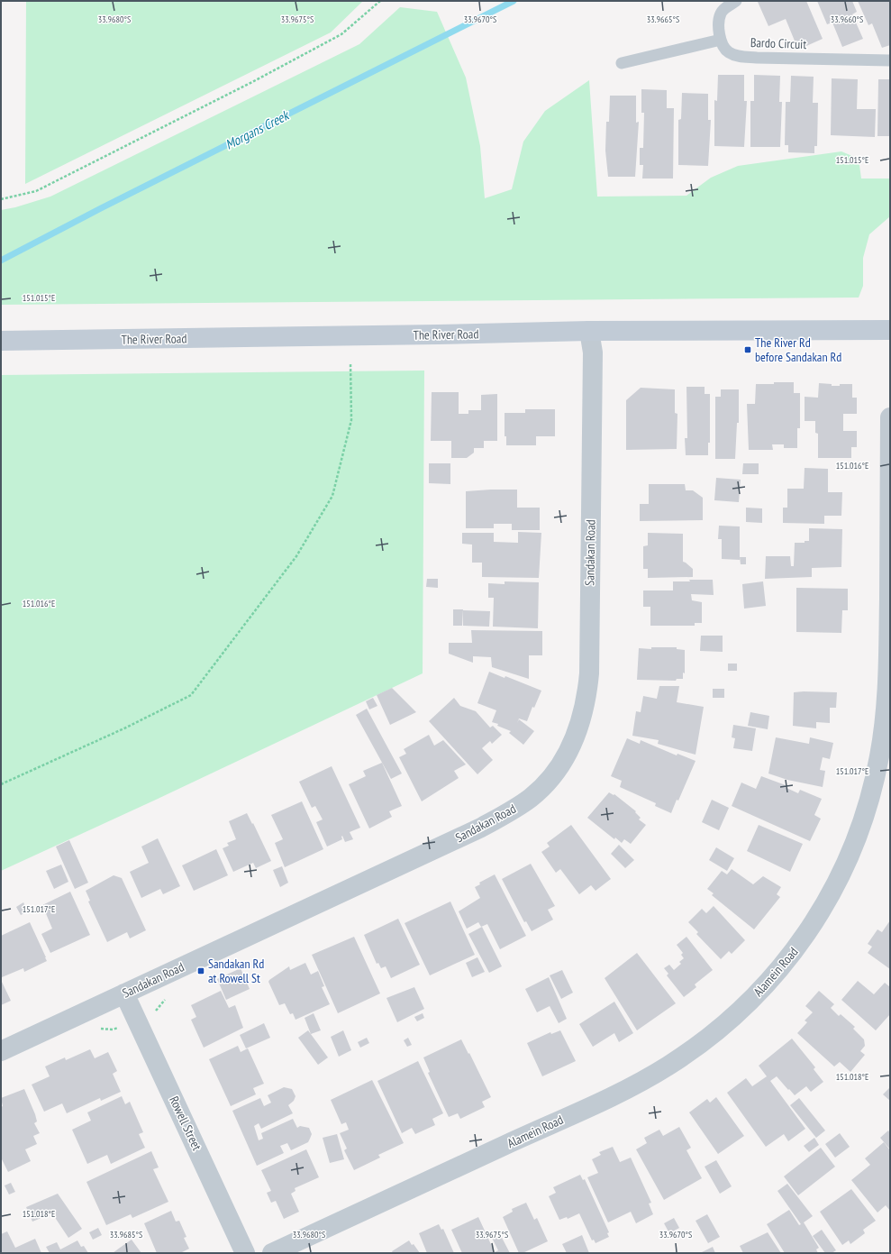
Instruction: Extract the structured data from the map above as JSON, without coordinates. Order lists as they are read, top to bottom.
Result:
{
  "streets": {
    "main road": ["The River Road"],
    "street": ["Sandakan Road", "Alamein Road", "Rowell Street"],
    "lane": ["Bardo Circuit"]
  },
  "crossings": [
    ["The River Road", "Sandakan Road"],
    ["Sandakan Road", "Rowell Street"]
  ],
  "water": ["Morgans Creek"],
  "places": {
    "transit": ["The River Rd before Sandakan Rd", "Sandakan Rd at Rowell St"]
  },
  "coordinates": [
    "33.9680°S",
    "33.9675°S",
    "33.9670°S",
    "33.9665°S",
    "33.9660°S",
    "151.015°E",
    "151.016°E",
    "151.017°E",
    "151.018°E",
    "33.9685°S"
  ]
}
